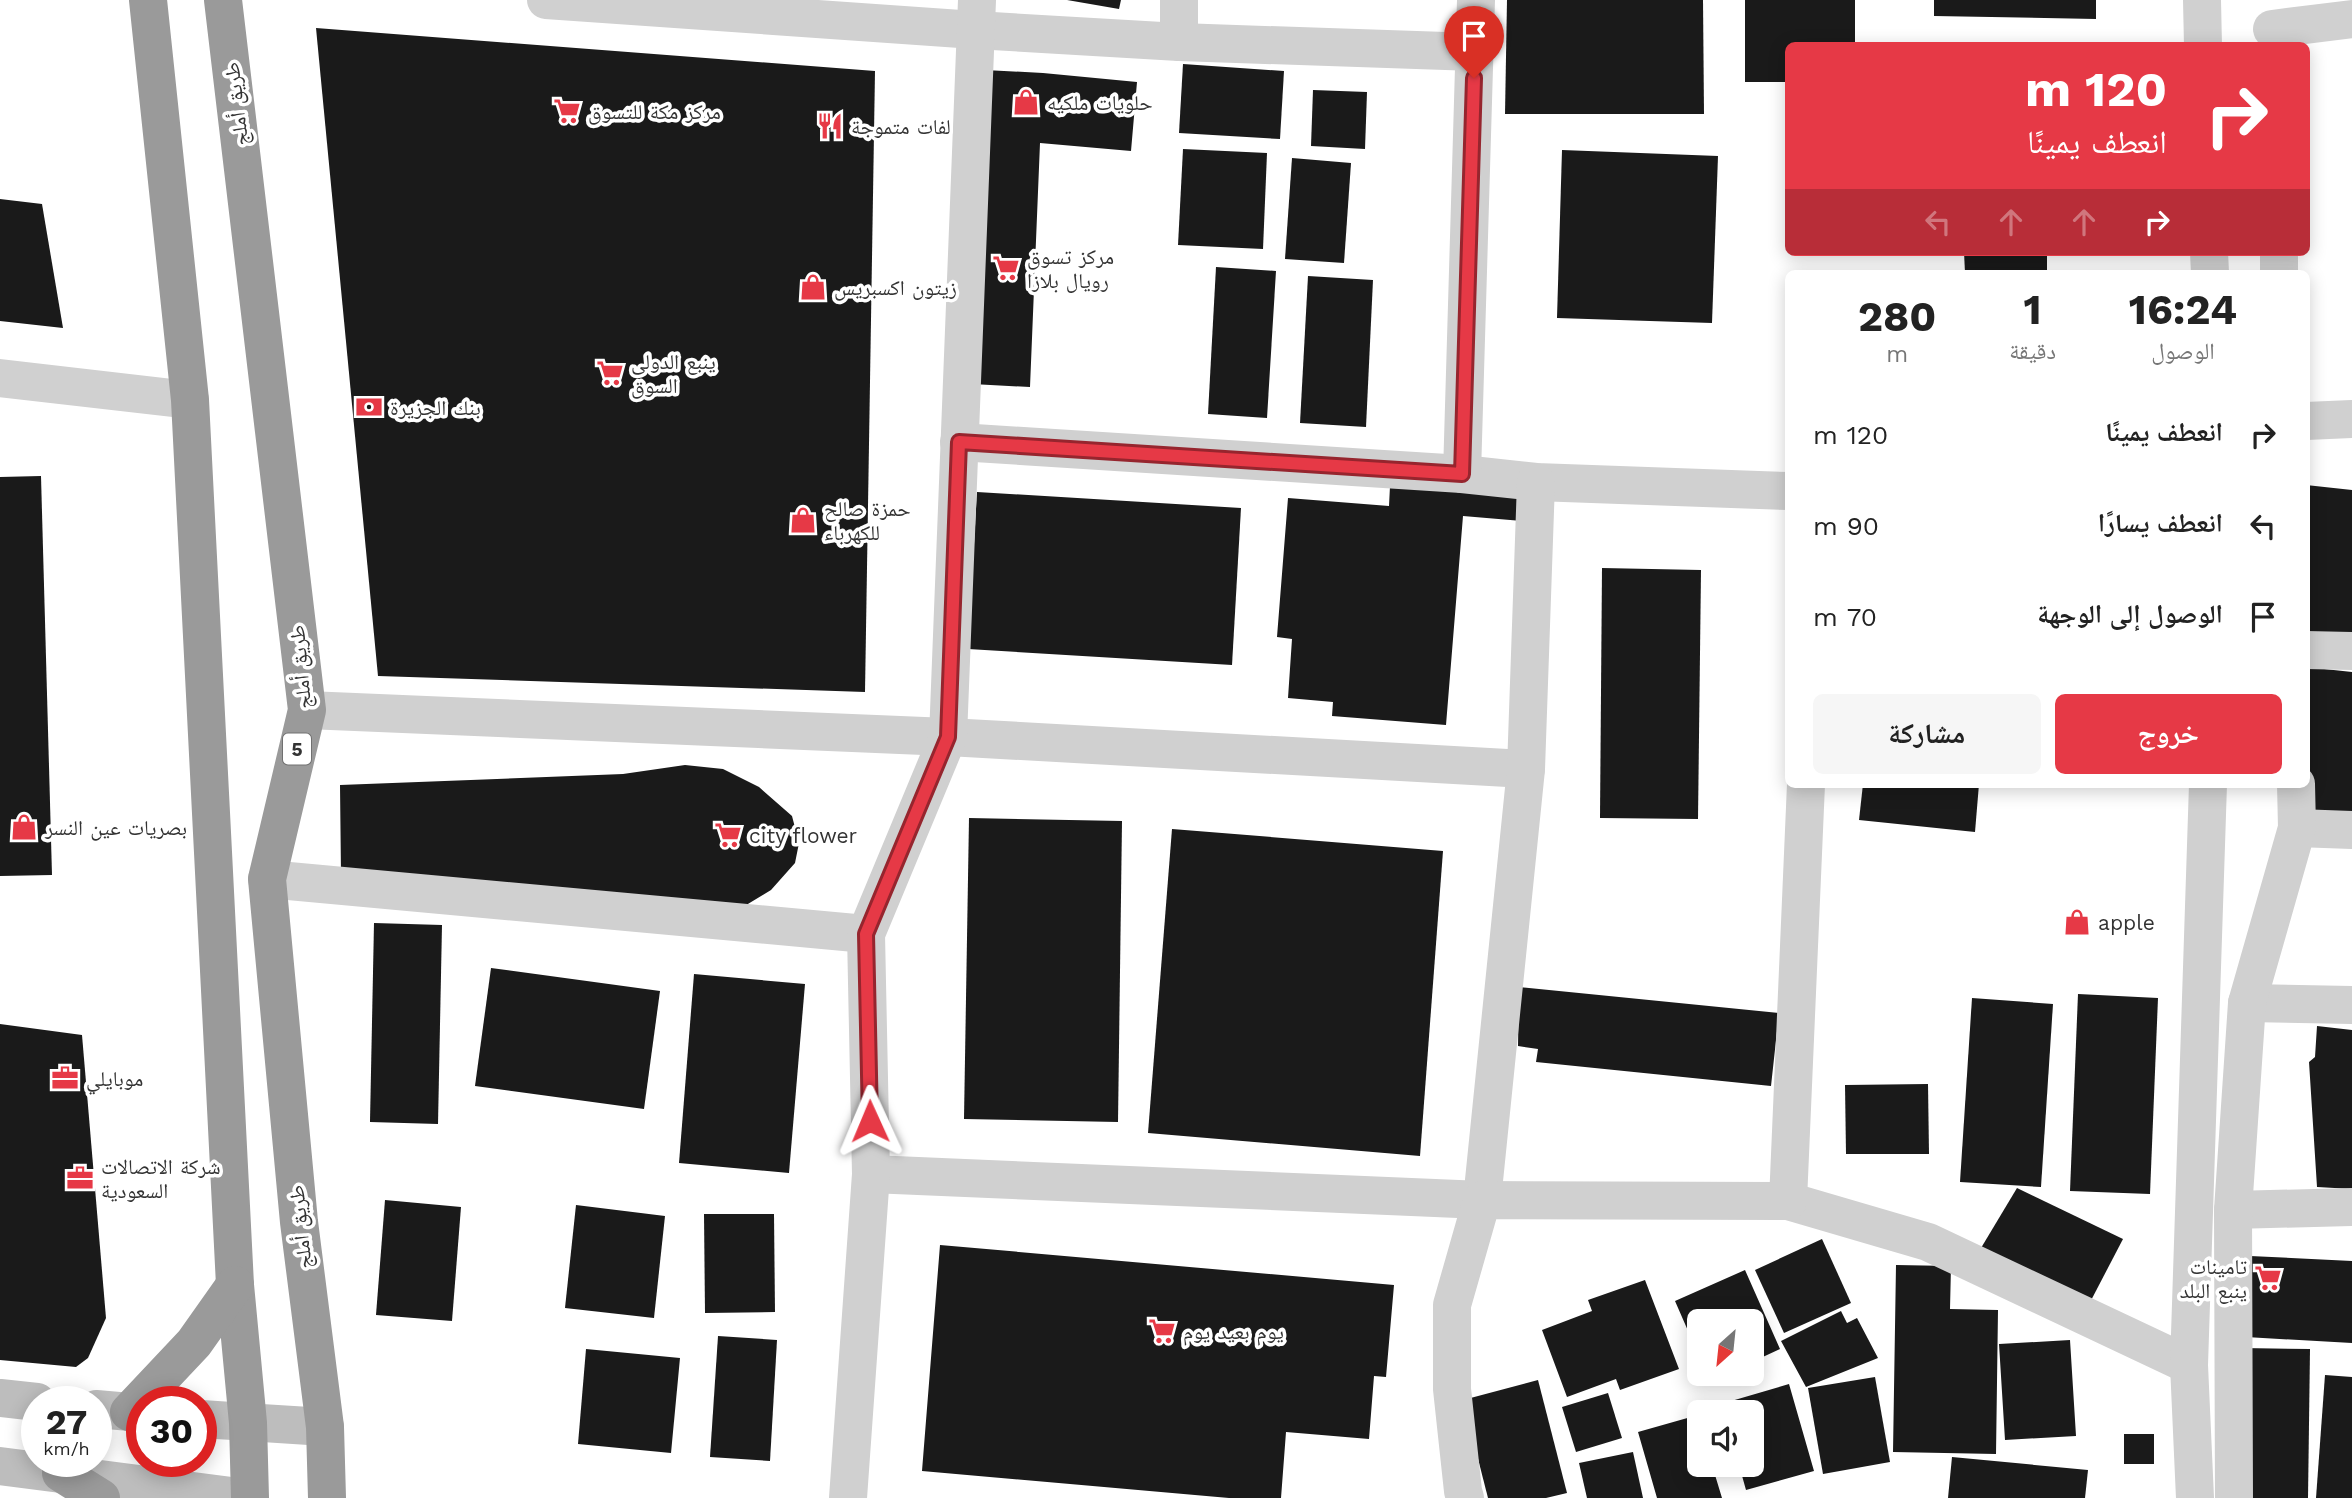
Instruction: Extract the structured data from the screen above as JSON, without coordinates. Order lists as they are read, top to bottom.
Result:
{
  "streets": {
    "highway": ["طريق أملج", "5"]
  },
  "places": {
    "shop": [
      "حلويات ملكيه",
      "زيتون اكسبريس",
      "حمزة صالح للكهرباء",
      "بصريات عين النسر",
      "apple"
    ],
    "supermarket": [
      "مركز مكة للتسوق",
      "مركز تسوق رويال بلازا",
      "ينبع الدولى السوق",
      "city flower",
      "تامينات ينبع البلد",
      "يوم بعيد يوم"
    ],
    "restaurant": ["لفات متموجة"],
    "bank": ["بنك الجزيرة"],
    "office": ["موبايلي", "شركة الاتصالات السعودية"]
  },
  "north": "bottom left",
  "page": {
    "turn": ["120 m", "انعطف يمينًا"],
    "eta": [
      "16:24",
      "الوصول",
      "1",
      "دقيقة",
      "280",
      "m"
    ],
    "list": [
      {
        "name": "انعطف يمينًا",
        "value": "120 m"
      },
      {
        "name": "انعطف يسارًا",
        "value": "90 m"
      },
      {
        "name": "الوصول إلى الوجهة",
        "value": "70 m"
      }
    ],
    "buttons": ["خروج", "مشاركة"],
    "speed": "27 km/h",
    "limit": "30"
  }
}
